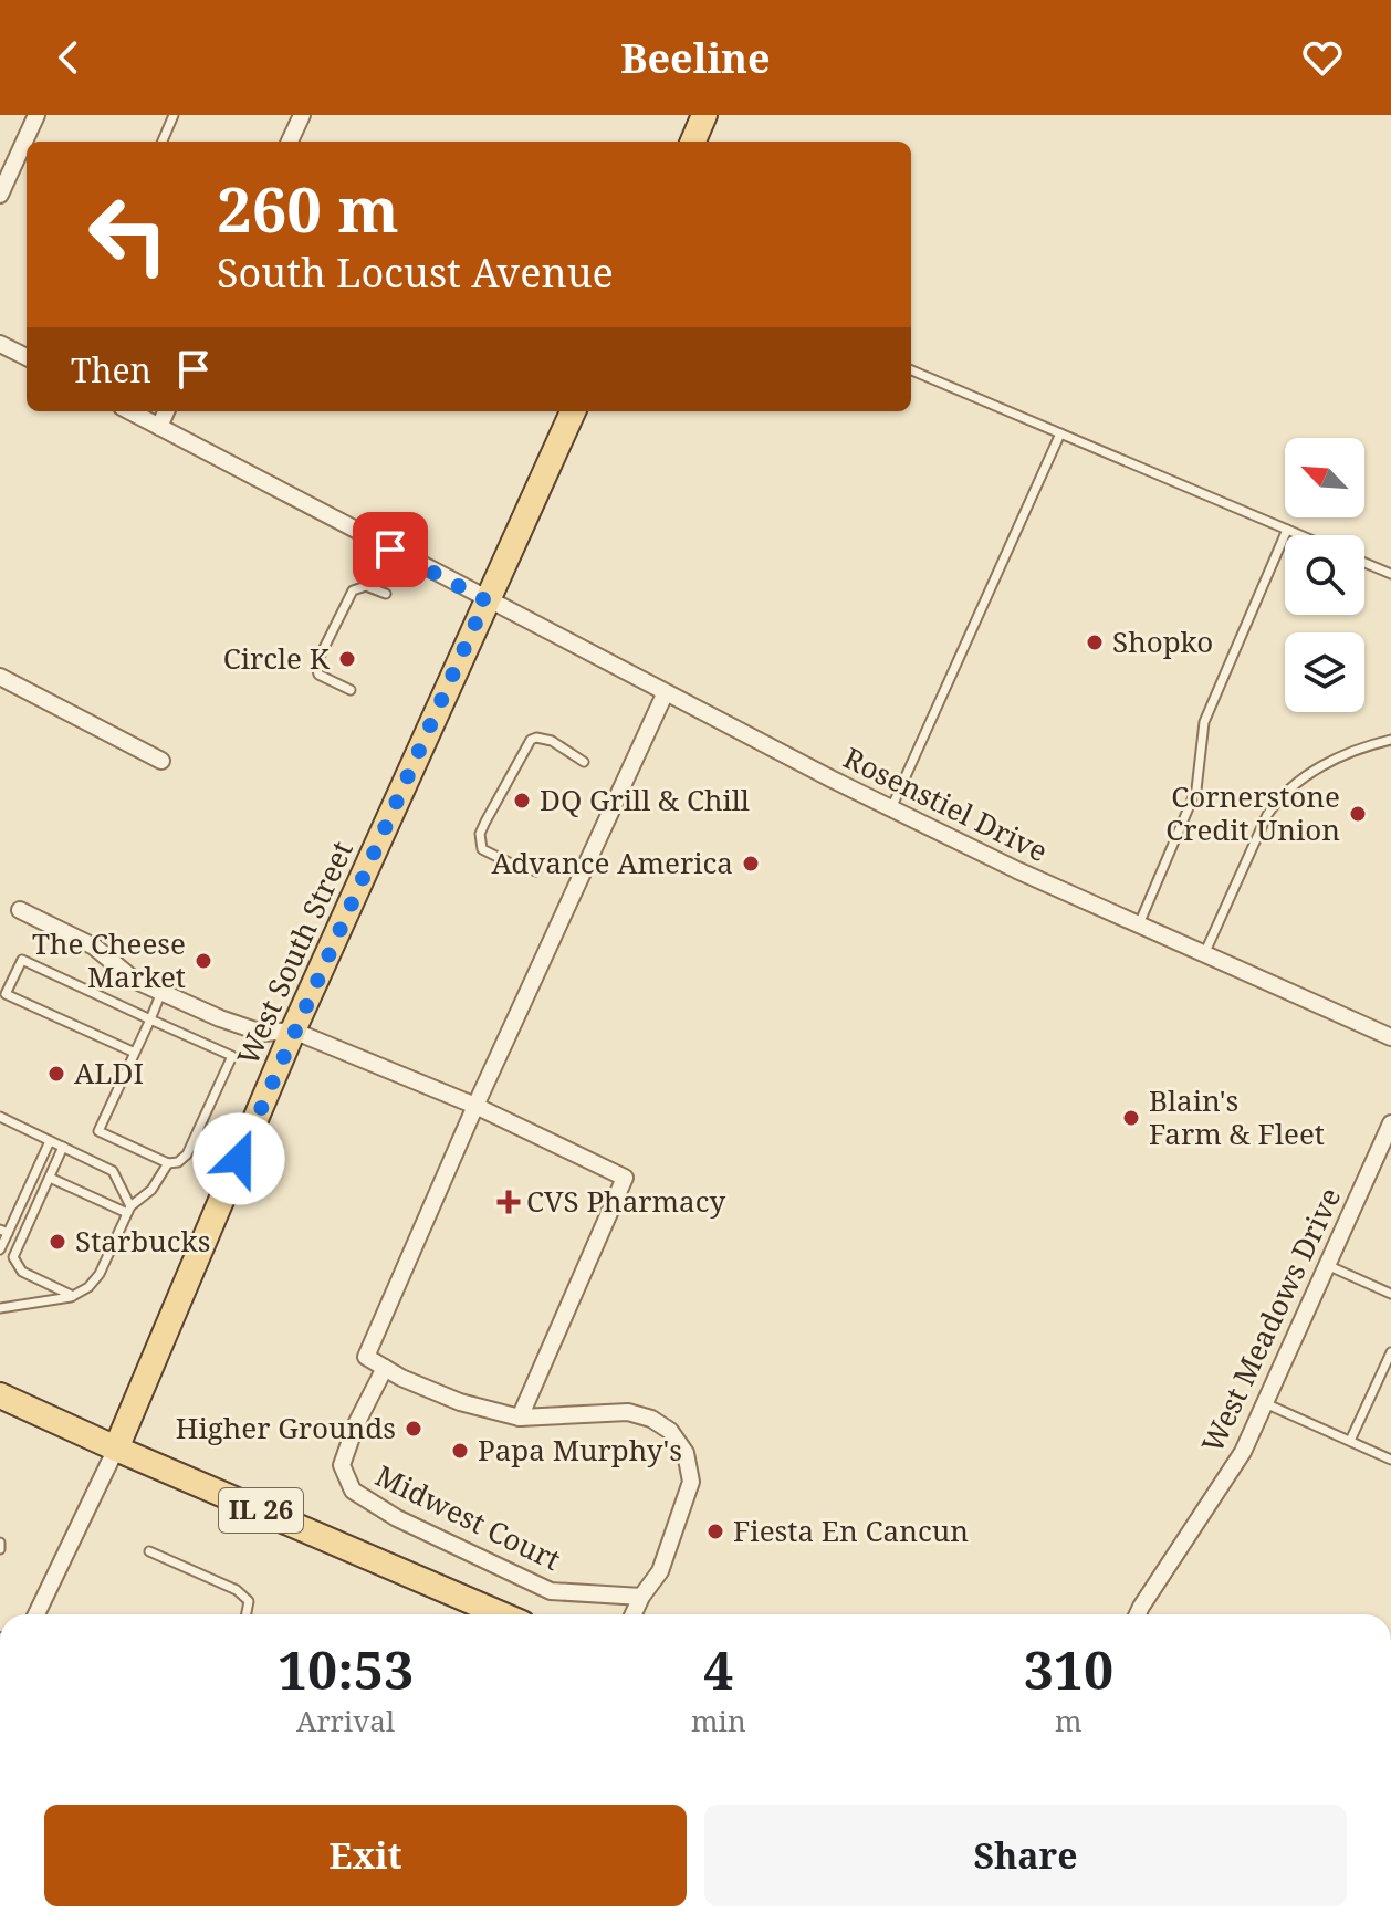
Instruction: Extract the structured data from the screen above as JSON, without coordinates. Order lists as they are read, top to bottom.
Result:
{
  "streets": {
    "main road": ["West South Street", "IL 26"],
    "street": ["Rosenstiel Drive", "West Meadows Drive", "Midwest Court"]
  },
  "crossings": [
    ["Rosenstiel Drive", "West South Street"],
    ["West South Street", "IL 26"]
  ],
  "places": {
    "other": [
      "Shopko",
      "Circle K",
      "DQ Grill & Chill",
      "Cornerstone Credit Union",
      "Advance America",
      "The Cheese Market",
      "ALDI",
      "Blain's Farm & Fleet",
      "Starbucks",
      "Higher Grounds",
      "Papa Murphy's",
      "Fiesta En Cancun"
    ],
    "health": ["CVS Pharmacy"]
  },
  "north": "top left",
  "page": {
    "header": "Beeline",
    "turn": ["260 m", "South Locust Avenue"],
    "then": "Then",
    "eta": [
      "10:53",
      "Arrival",
      "4",
      "min",
      "310",
      "m"
    ],
    "buttons": ["Exit", "Share"]
  }
}
